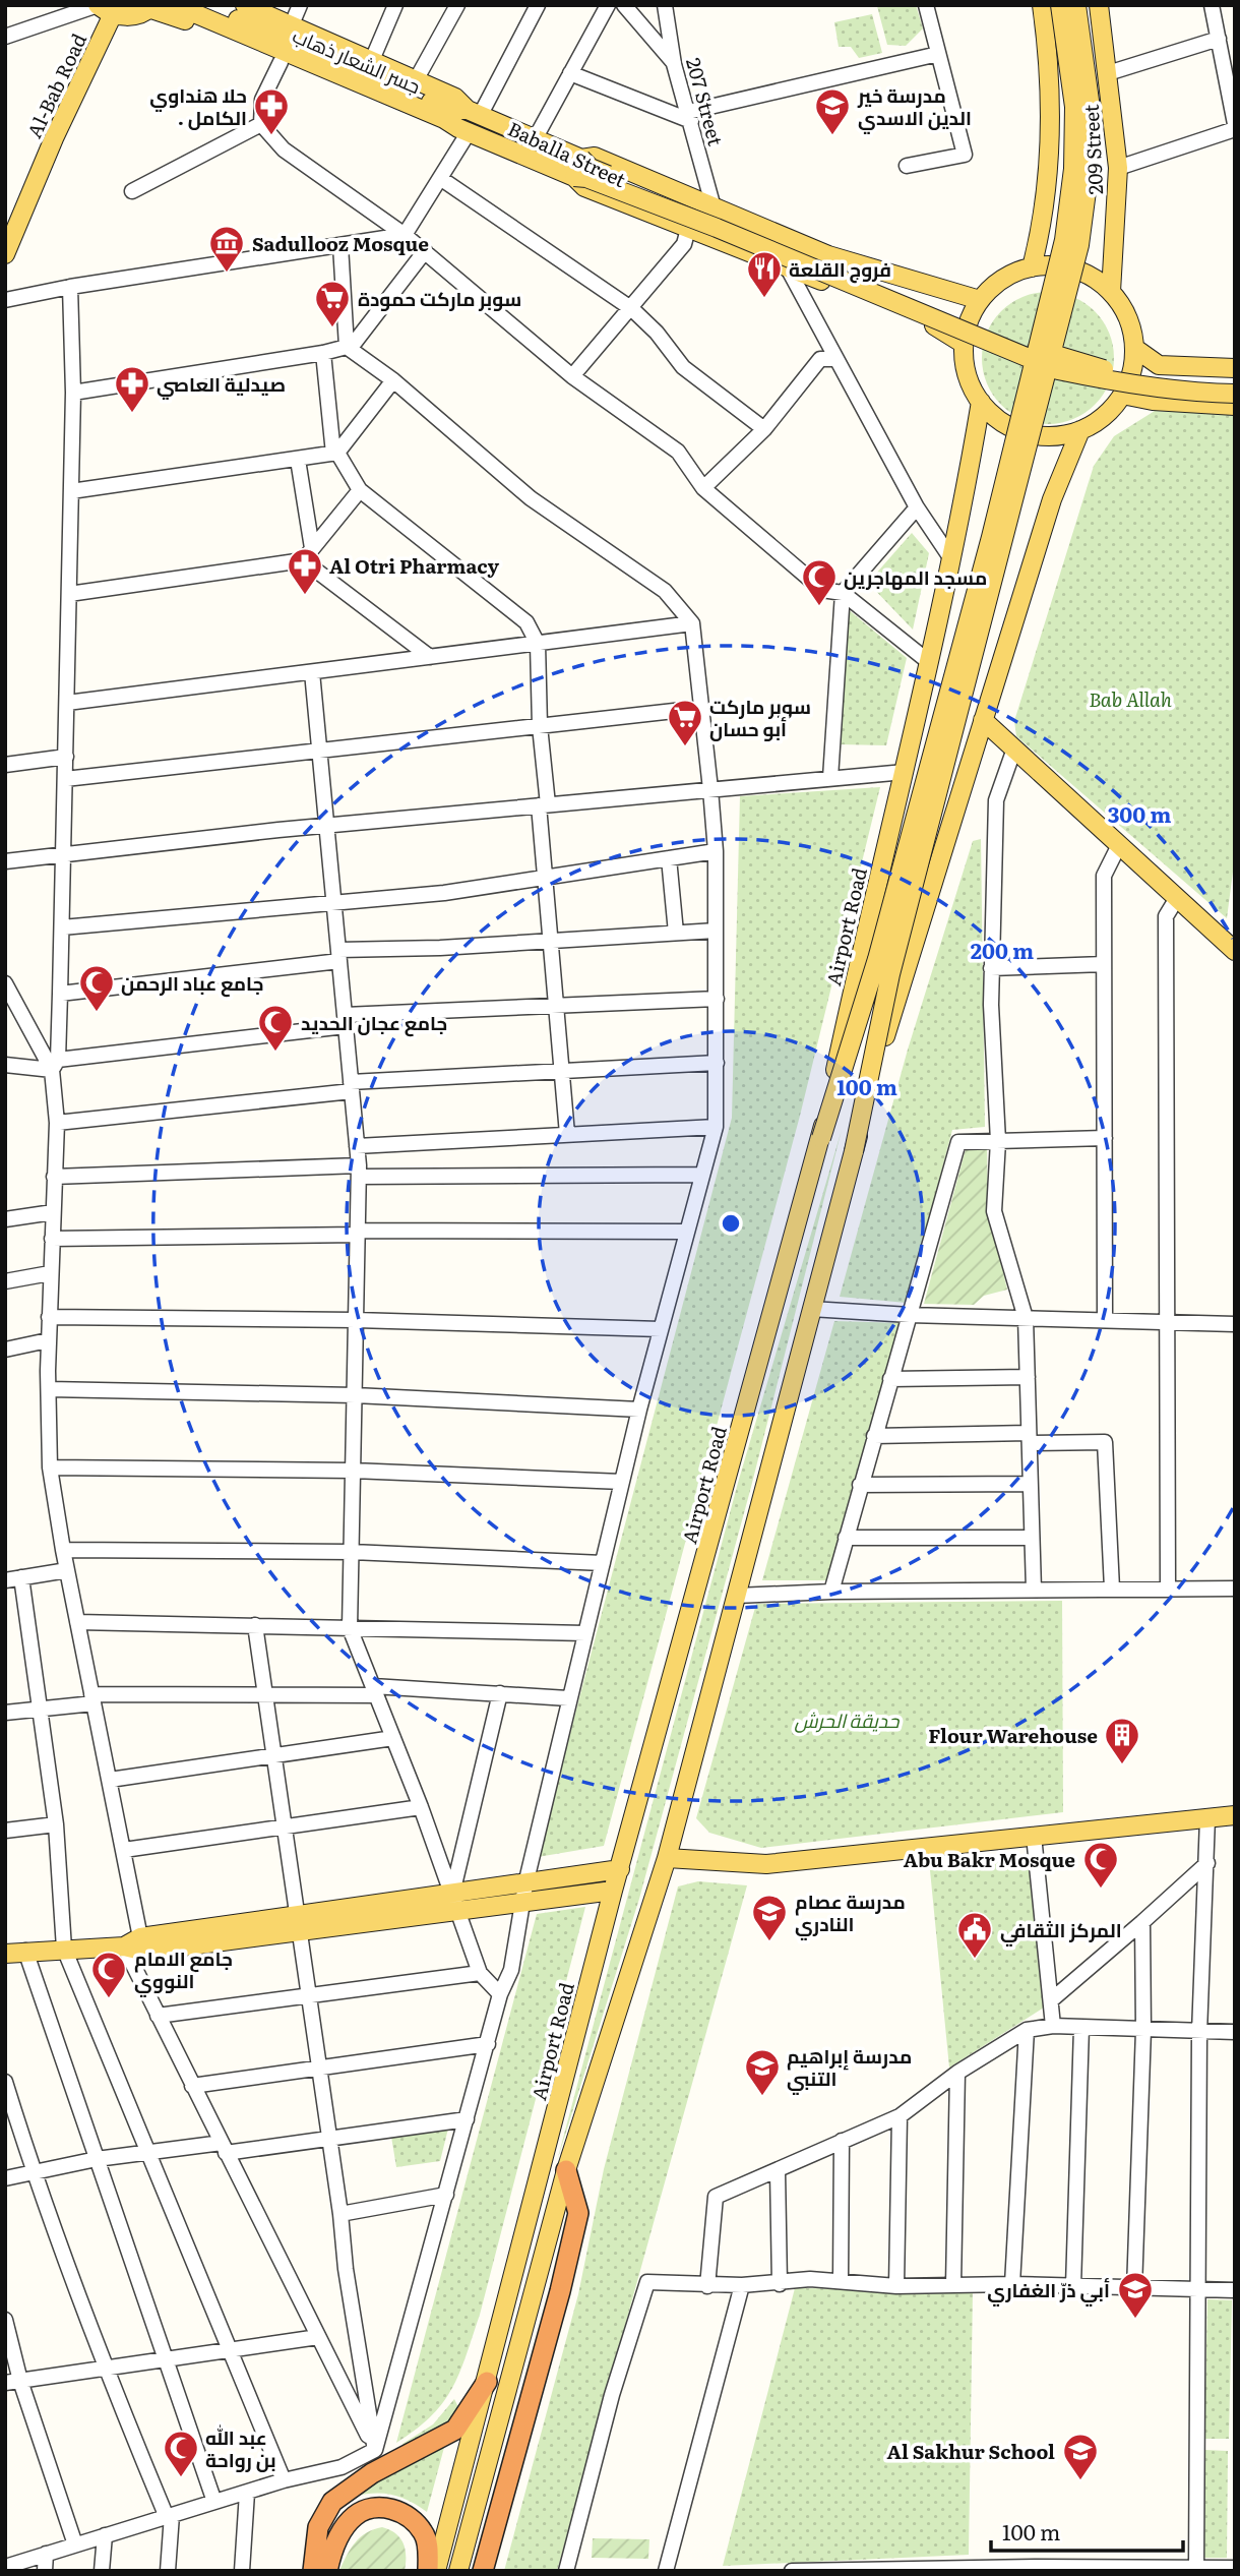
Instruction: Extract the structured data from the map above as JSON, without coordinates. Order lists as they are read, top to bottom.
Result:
{
  "streets": {
    "main road": [
      "جسر الشعار ذهاب",
      "Al-Bab Road",
      "209 Street",
      "Baballa Street",
      "Airport Road"
    ],
    "street": ["207 Street"]
  },
  "crossings": [
    ["جسر الشعار ذهاب", "Baballa Street"],
    ["207 Street", "Baballa Street"],
    ["209 Street", "Baballa Street"],
    ["209 Street", "Airport Road"],
    ["Baballa Street", "Airport Road"]
  ],
  "parks": ["Bab Allah", "حديقة الحرش"],
  "places": {
    "pharmacy": ["حلا هنداوي . الكامل", "صيدلية العاصي", "Al Otri Pharmacy"],
    "school or university": [
      "مدرسة خير الدين الاسدي",
      "مدرسة عصام النادري",
      "مدرسة إبراهيم التنبي",
      "أبي ذرّ الغفاري",
      "Al Sakhur School"
    ],
    "museum": ["Sadullooz Mosque"],
    "restaurant": ["فروج القلعة"],
    "supermarket": ["سوبر ماركت حمودة", "سوبر ماركت أبو حسان"],
    "mosque": [
      "مسجد المهاجرين",
      "جامع عباد الرحمن",
      "جامع عجان الحديد",
      "Abu Bakr Mosque",
      "جامع الامام النووي",
      "عبد الله بن رواحة"
    ],
    "building": ["Flour Warehouse"],
    "public building": ["المركز الثقافي"]
  },
  "scale_bar": "100 m",
  "rings": ["300 m", "200 m", "100 m"]
}
